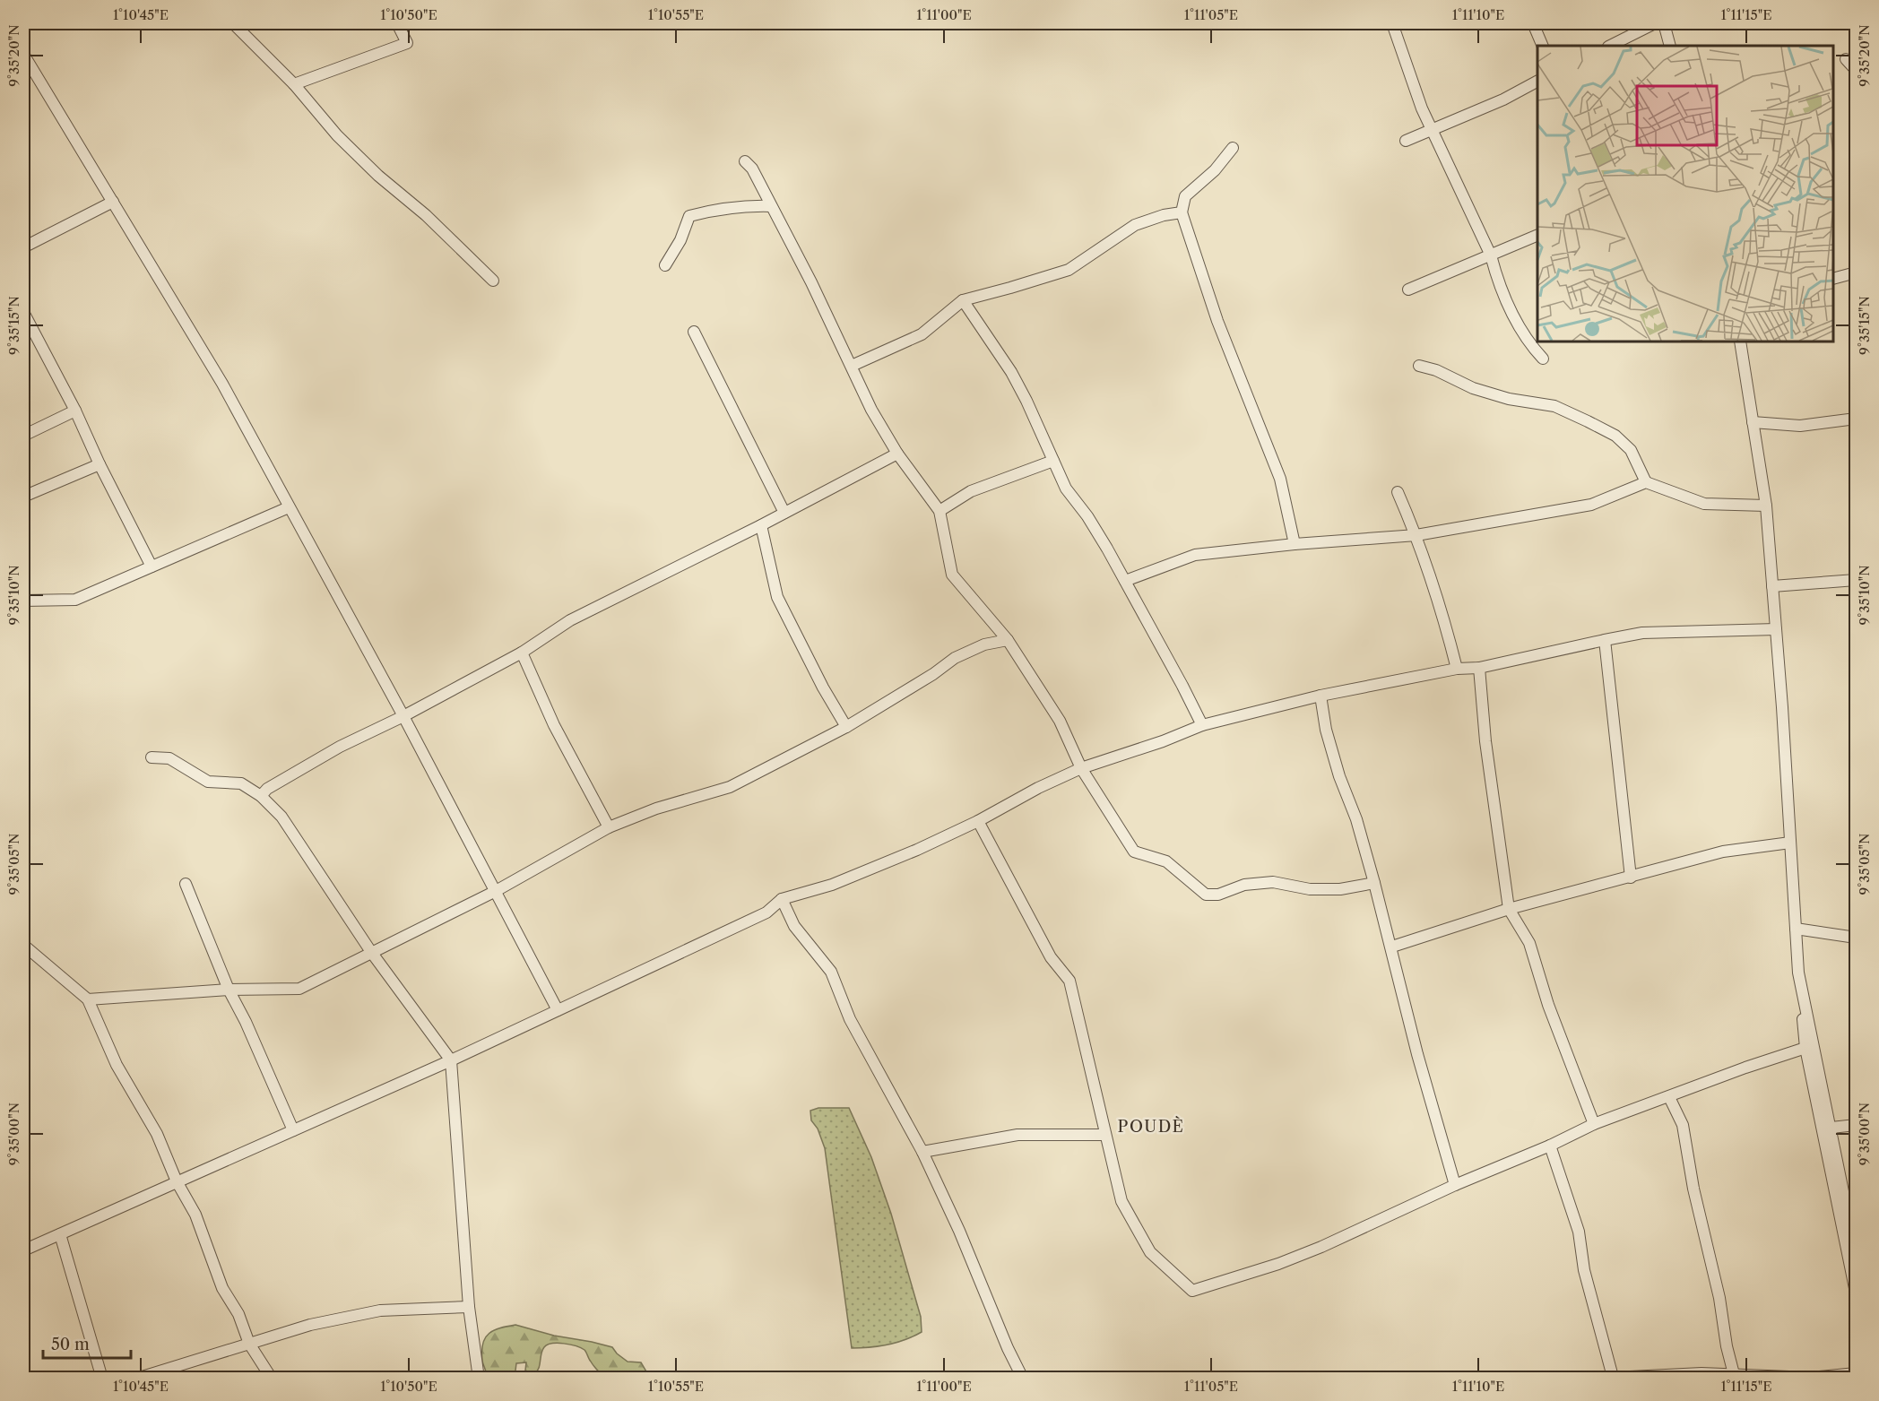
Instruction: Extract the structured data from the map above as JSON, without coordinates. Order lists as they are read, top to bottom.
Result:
{
  "districts": ["POUDÈ"],
  "scale_bar": "50 m",
  "coordinates": [
    "1°10'45\"E",
    "1°10'50\"E",
    "1°10'55\"E",
    "1°11'00\"E",
    "1°11'05\"E",
    "1°11'10\"E",
    "1°11'15\"E",
    "9°35'20\"N",
    "9°35'15\"N",
    "9°35'10\"N",
    "9°35'05\"N",
    "9°35'00\"N"
  ]
}
